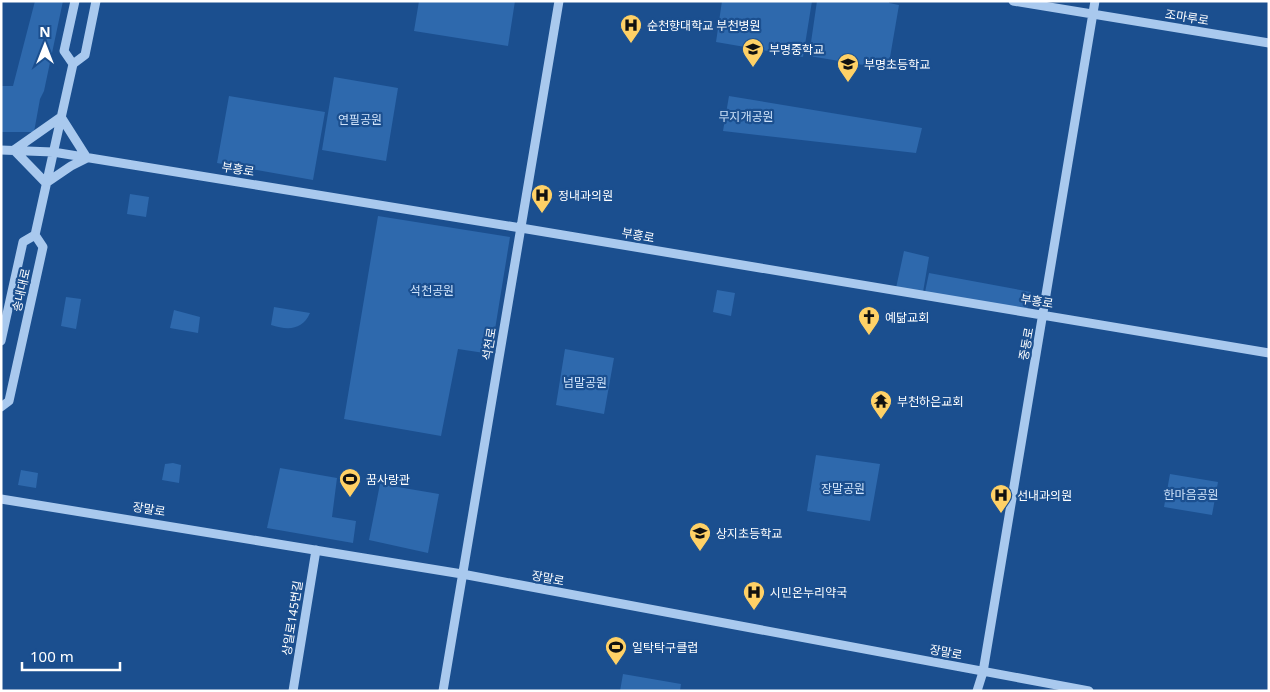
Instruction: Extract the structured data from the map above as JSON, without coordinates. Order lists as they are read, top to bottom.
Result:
{
  "streets": {
    "street": [
      "조마루로",
      "부흥로",
      "송내대로",
      "석천로",
      "중동로",
      "장말로",
      "상일로145번길"
    ]
  },
  "crossings": [
    ["조마루로", "중동로"],
    ["부흥로", "송내대로"],
    ["부흥로", "석천로"],
    ["부흥로", "중동로"],
    ["석천로", "장말로"],
    ["중동로", "장말로"],
    ["장말로", "상일로145번길"]
  ],
  "parks": [
    "무지개공원",
    "연필공원",
    "석천공원",
    "넘말공원",
    "장말공원",
    "한마음공원"
  ],
  "places": {
    "hospital": [
      "순천향대학교 부천병원",
      "정내과의원",
      "선내과의원",
      "시민온누리약국"
    ],
    "school or university": ["부명중학교", "부명초등학교", "상지초등학교"],
    "church": ["예닮교회"],
    "temple": ["부천하은교회"],
    "sports": ["꿈사랑관", "일탁탁구클럽"]
  },
  "scale_bar": "100 m",
  "north": "top"
}
